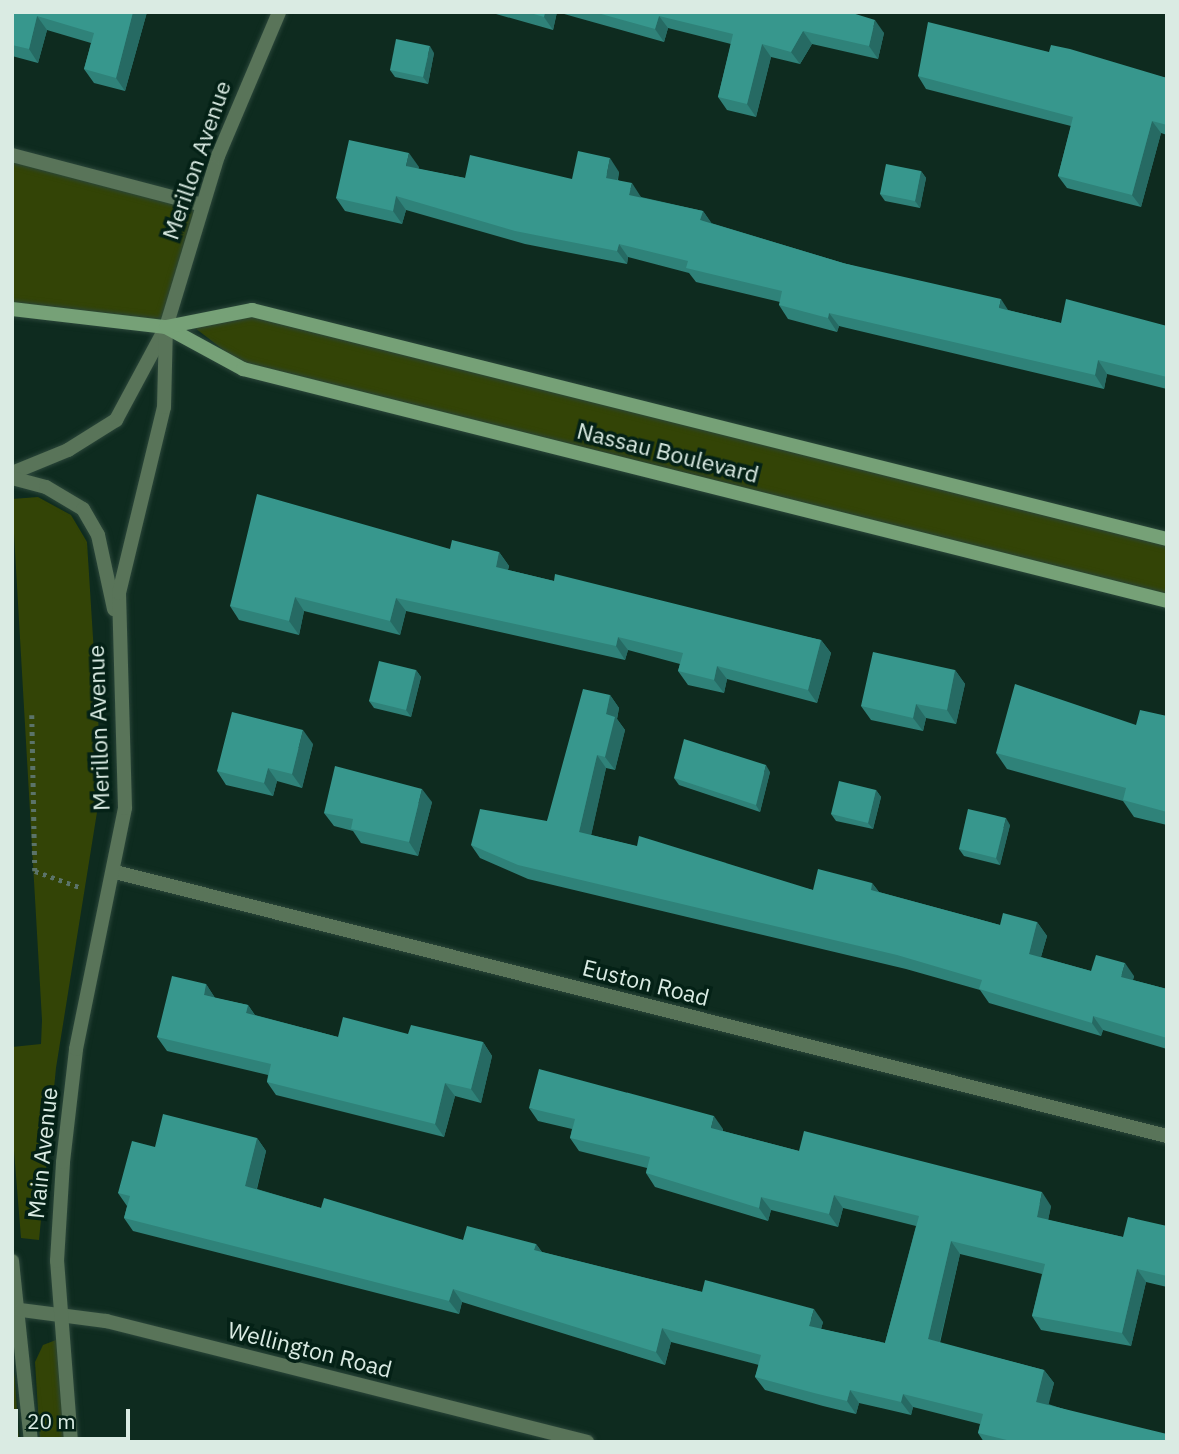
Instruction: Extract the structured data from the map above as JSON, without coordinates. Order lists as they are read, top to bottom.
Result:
{
  "streets": {
    "main road": ["Nassau Boulevard"],
    "street": [
      "Merillon Avenue",
      "Euston Road",
      "Main Avenue",
      "Wellington Road"
    ]
  },
  "crossings": [
    ["Merillon Avenue", "Nassau Boulevard"],
    ["Merillon Avenue", "Euston Road"],
    ["Merillon Avenue", "Main Avenue"],
    ["Euston Road", "Main Avenue"],
    ["Main Avenue", "Wellington Road"]
  ],
  "scale_bar": "20 m"
}
